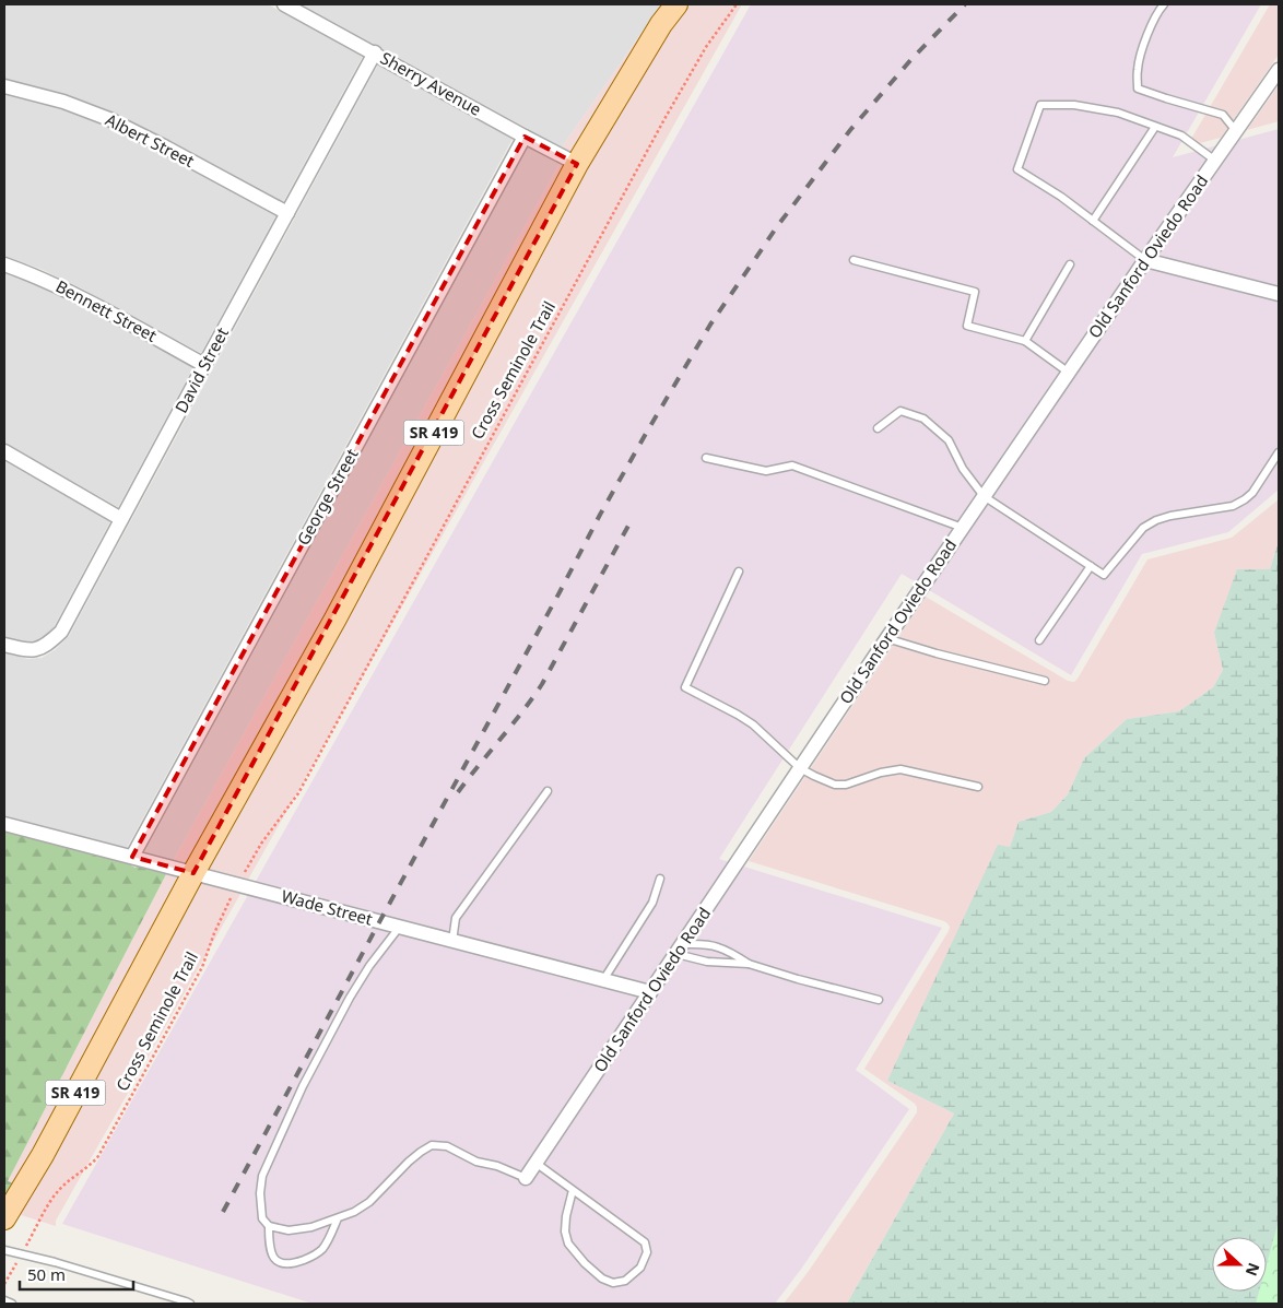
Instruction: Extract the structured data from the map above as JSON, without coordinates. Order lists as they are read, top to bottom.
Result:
{
  "streets": {
    "main road": ["SR 419"],
    "street": [
      "Sherry Avenue",
      "Albert Street",
      "Old Sanford Oviedo Road",
      "Bennett Street",
      "David Street",
      "George Street",
      "Wade Street"
    ],
    "path": ["Cross Seminole Trail"]
  },
  "crossings": [
    ["Sherry Avenue", "David Street"],
    ["Sherry Avenue", "SR 419"],
    ["Sherry Avenue", "George Street"],
    ["Albert Street", "David Street"],
    ["Old Sanford Oviedo Road", "Wade Street"],
    ["Bennett Street", "David Street"],
    ["SR 419", "Wade Street"],
    ["George Street", "Wade Street"]
  ],
  "scale_bar": "50 m",
  "north": "right"
}
